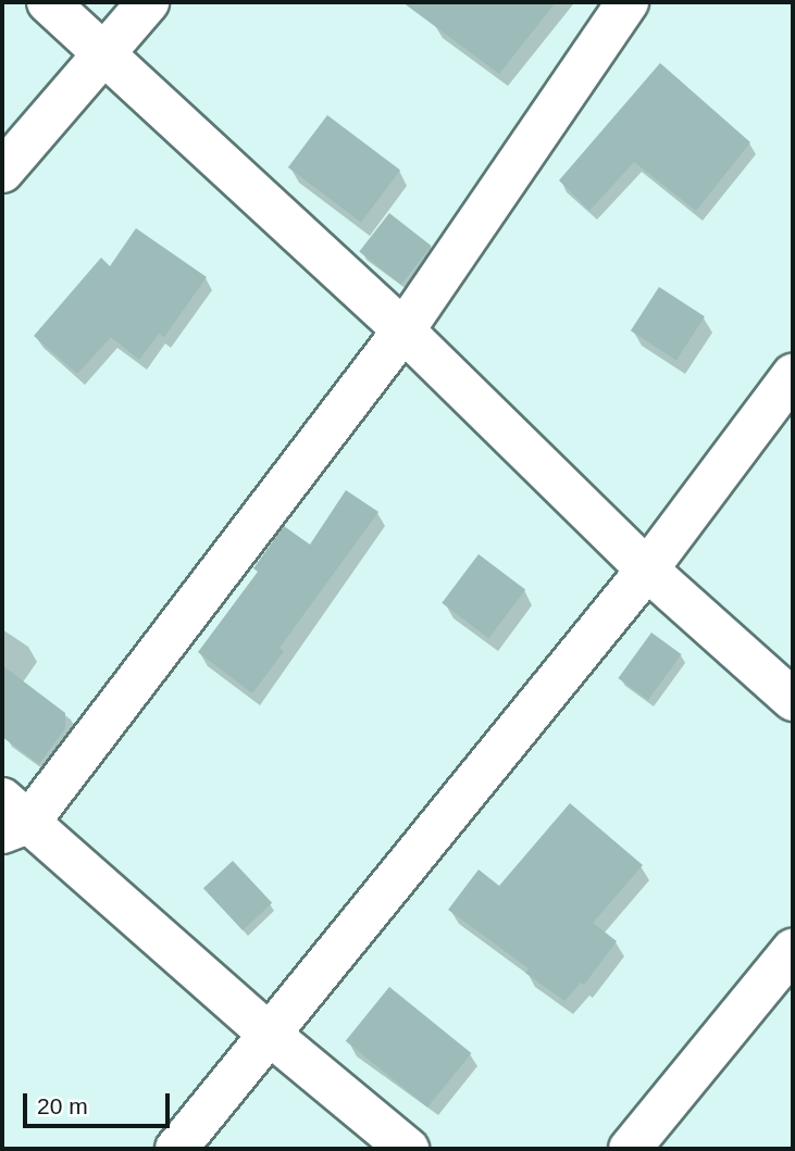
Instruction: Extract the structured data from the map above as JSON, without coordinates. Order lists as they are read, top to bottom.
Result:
{
  "scale_bar": "20 m"
}
